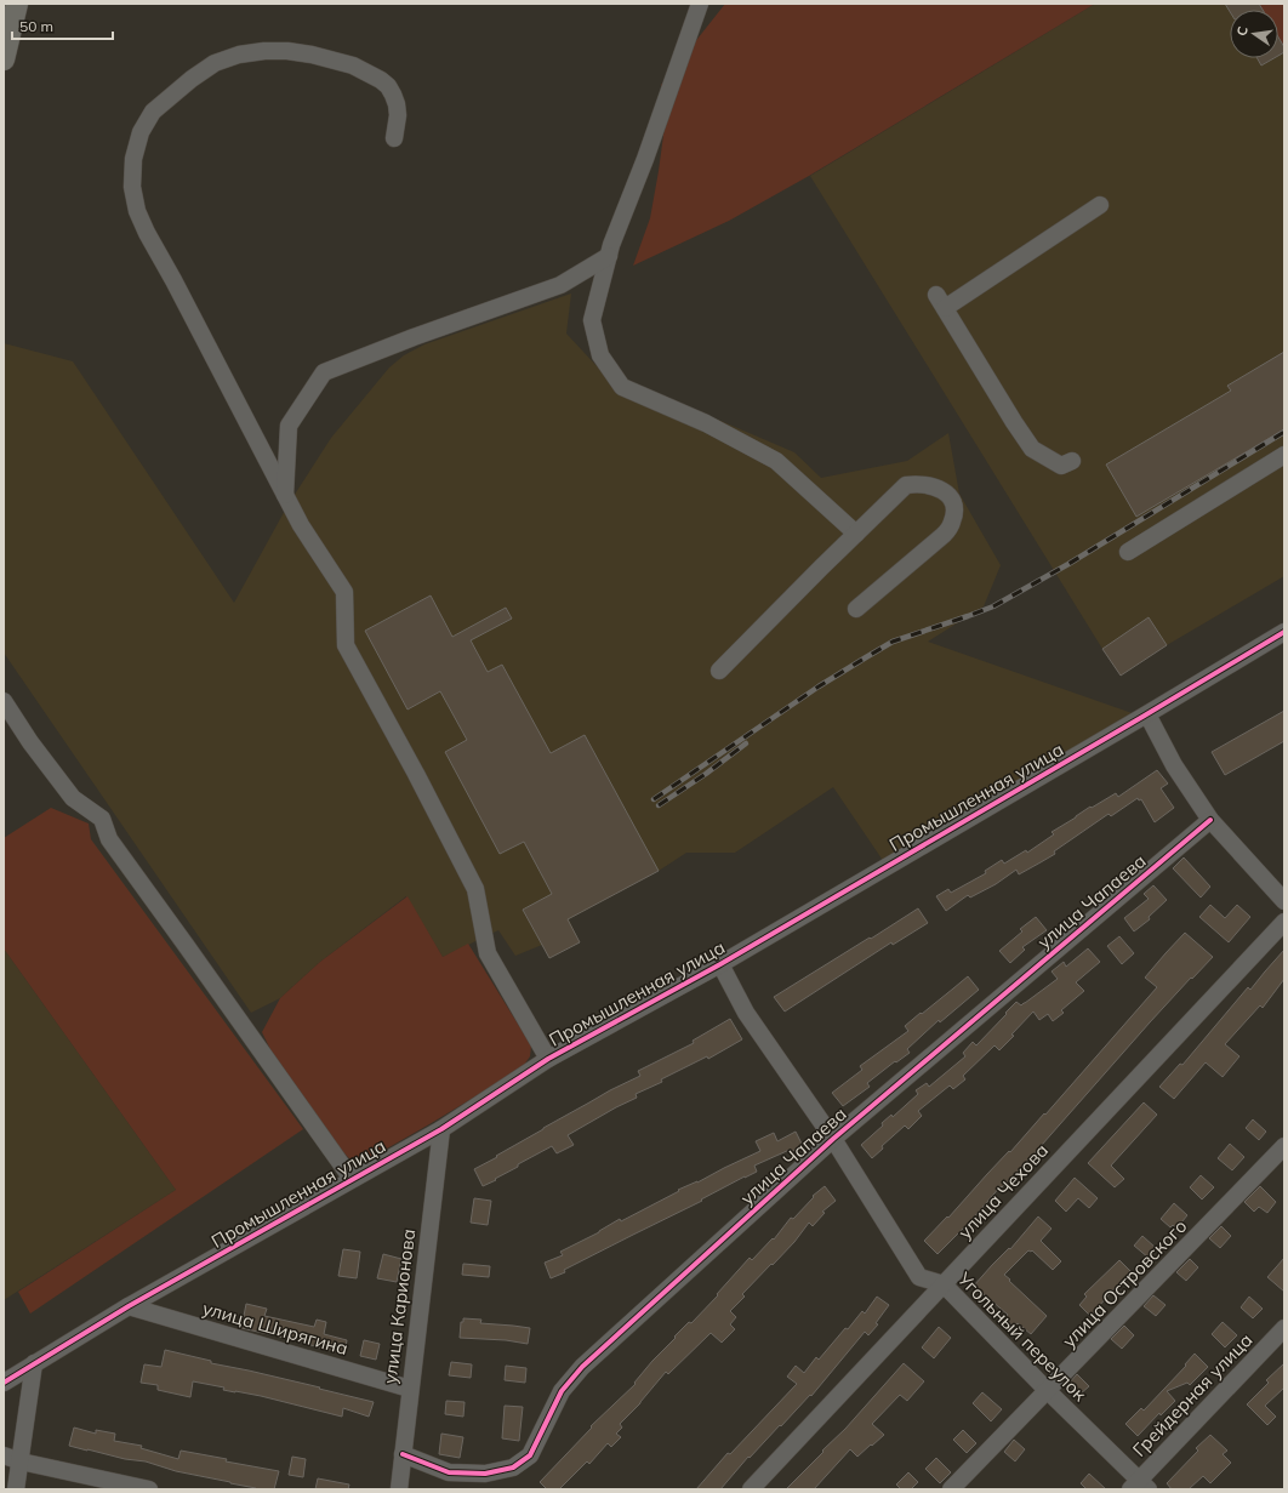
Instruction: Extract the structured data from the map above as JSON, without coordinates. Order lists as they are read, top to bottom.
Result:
{
  "streets": {
    "street": [
      "Промышленная улица",
      "улица Чапаева",
      "улица Чехова",
      "улица Островского",
      "улица Карионова",
      "улица Ширягина",
      "Угольный переулок",
      "Грейдерная улица"
    ]
  },
  "crossings": [
    ["Промышленная улица", "улица Карионова"],
    ["Промышленная улица", "улица Ширягина"],
    ["Промышленная улица", "Угольный переулок"],
    ["улица Чапаева", "улица Карионова"],
    ["улица Чапаева", "Угольный переулок"],
    ["улица Чехова", "Угольный переулок"],
    ["улица Островского", "Угольный переулок"],
    ["улица Карионова", "улица Ширягина"],
    ["Угольный переулок", "Грейдерная улица"]
  ],
  "scale_bar": "50 m",
  "north": "left"
}
